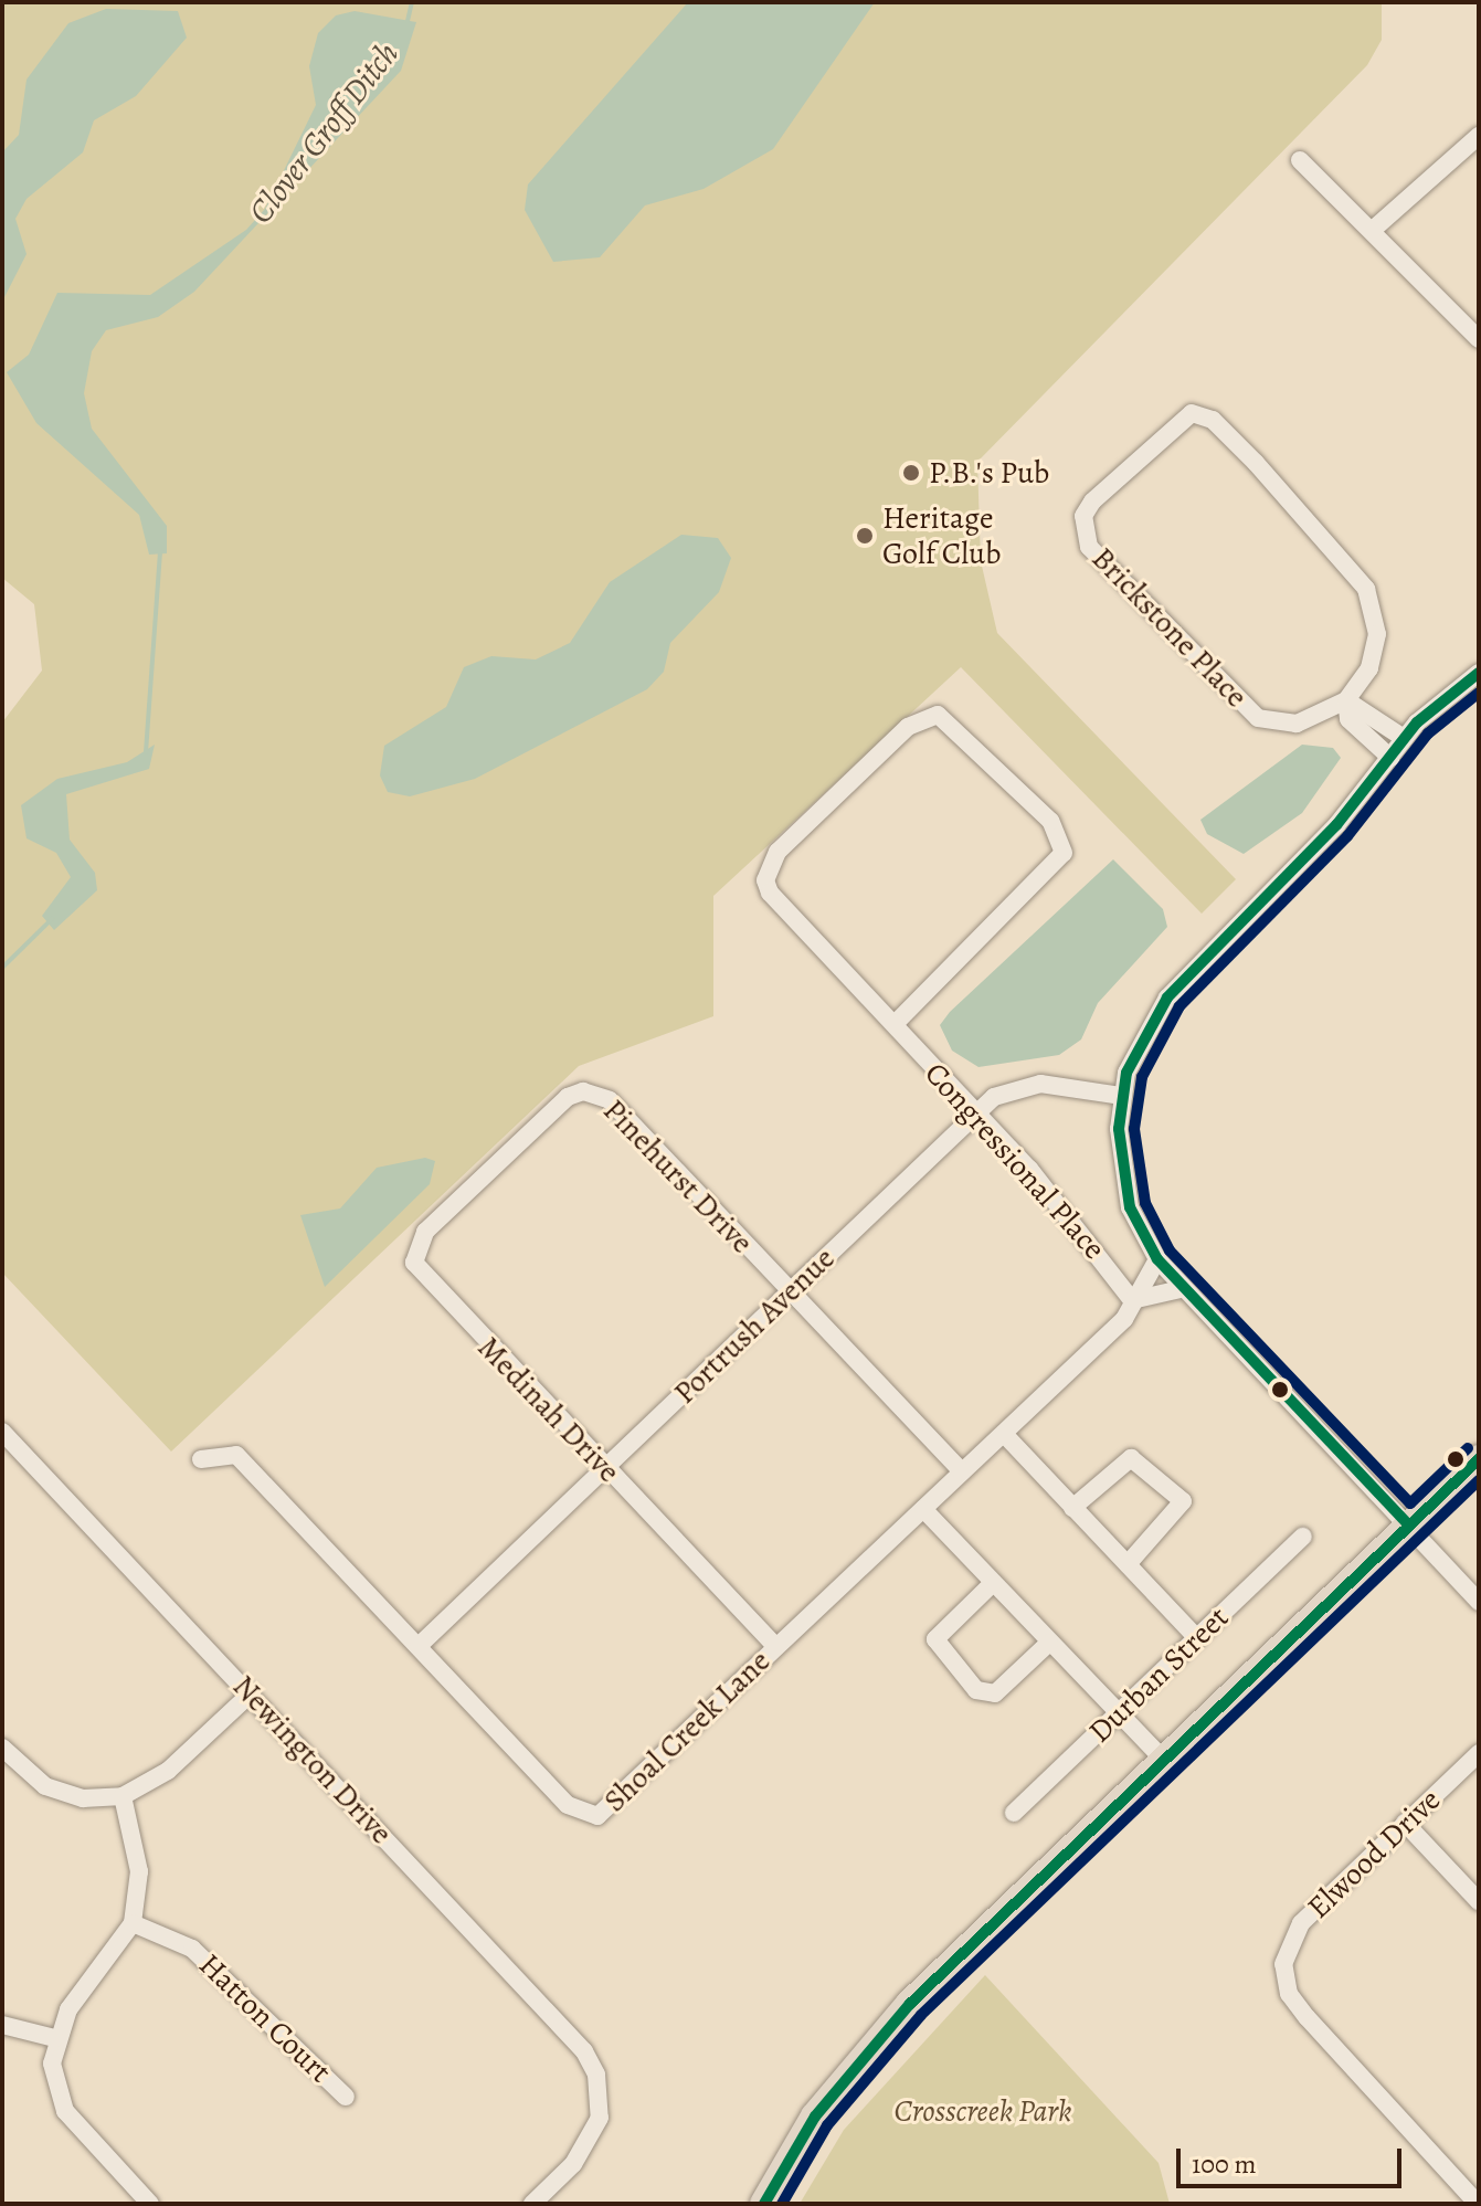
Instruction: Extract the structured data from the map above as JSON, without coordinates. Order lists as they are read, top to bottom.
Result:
{
  "streets": {
    "street": [
      "Brickstone Place",
      "Congressional Place",
      "Pinehurst Drive",
      "Portrush Avenue",
      "Medinah Drive",
      "Durban Street",
      "Shoal Creek Lane",
      "Newington Drive",
      "Elwood Drive",
      "Hatton Court"
    ]
  },
  "crossings": [
    ["Congressional Place", "Portrush Avenue"],
    ["Congressional Place", "Shoal Creek Lane"],
    ["Pinehurst Drive", "Portrush Avenue"],
    ["Pinehurst Drive", "Medinah Drive"],
    ["Pinehurst Drive", "Shoal Creek Lane"],
    ["Portrush Avenue", "Medinah Drive"],
    ["Portrush Avenue", "Shoal Creek Lane"],
    ["Medinah Drive", "Shoal Creek Lane"]
  ],
  "water": ["Clover Groff Ditch"],
  "parks": ["Crosscreek Park"],
  "places": ["P.B.'s Pub", "Heritage Golf Club"],
  "scale_bar": "100 m"
}
